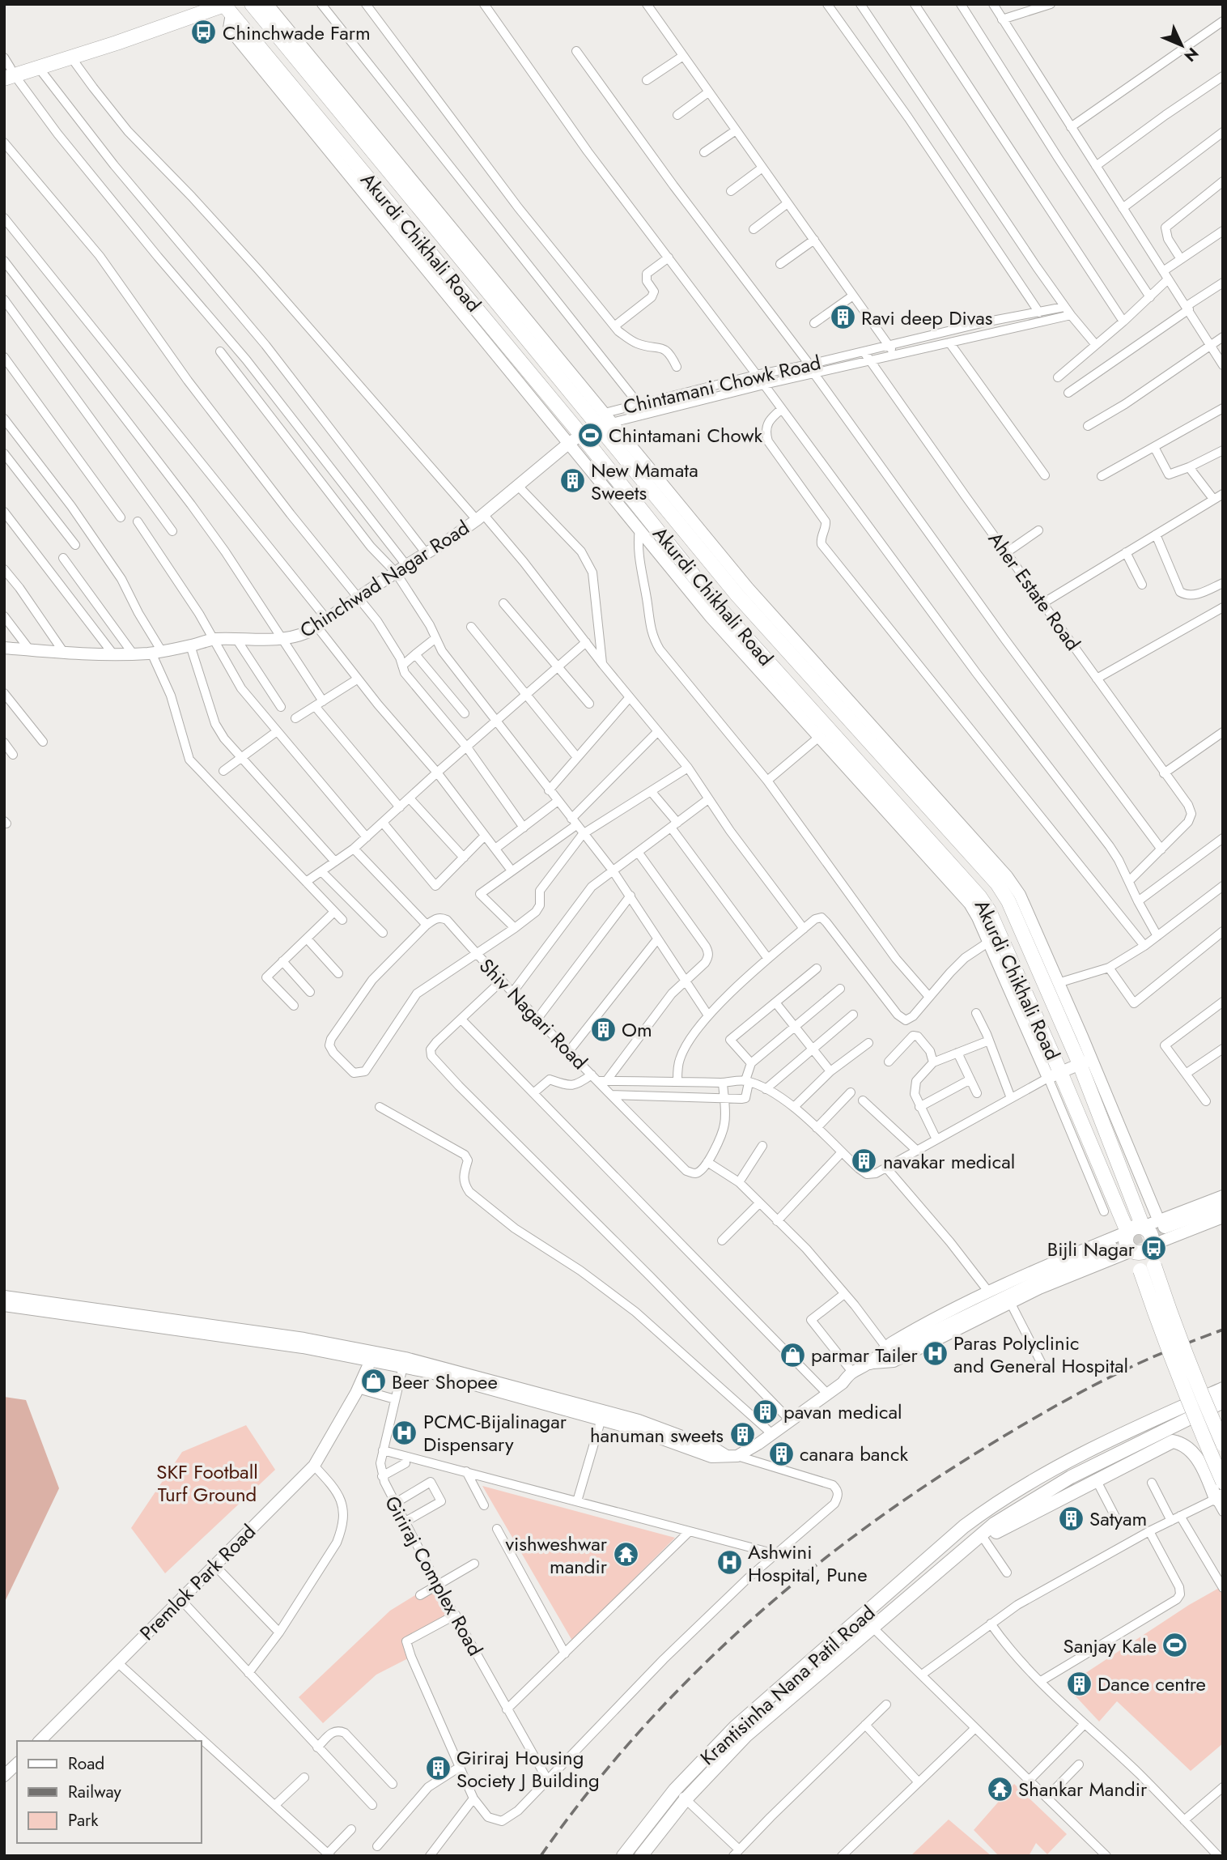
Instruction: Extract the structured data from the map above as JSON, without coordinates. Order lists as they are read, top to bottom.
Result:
{
  "streets": {
    "main road": ["Akurdi Chikhali Road", "Krantisinha Nana Patil Road"],
    "street": [
      "Chintamani Chowk Road",
      "Chinchwad Nagar Road",
      "Aher Estate Road",
      "Shiv Nagari Road",
      "Giriraj Complex Road",
      "Premlok Park Road"
    ]
  },
  "crossings": [
    ["Akurdi Chikhali Road", "Chintamani Chowk Road"],
    ["Chintamani Chowk Road", "Chinchwad Nagar Road"],
    ["Chintamani Chowk Road", "Aher Estate Road"]
  ],
  "parks": ["SKF Football Turf Ground"],
  "places": {
    "bus stop": ["Chinchwade Farm", "Bijli Nagar"],
    "building": [
      "Ravi deep Divas",
      "New Mamata Sweets",
      "Om",
      "navakar medical",
      "pavan medical",
      "hanuman sweets",
      "canara banck",
      "Satyam",
      "Dance centre",
      "Giriraj Housing Society J Building"
    ],
    "sports": ["Chintamani Chowk", "Sanjay Kale"],
    "hospital": ["Paras Polyclinic and General Hospital", "PCMC-Bijalinagar Dispensary", "Ashwini Hospital, Pune"],
    "shop": ["parmar Tailer", "Beer Shopee"],
    "temple": ["vishweshwar mandir", "Shankar Mandir"]
  },
  "legend": ["Road", "Railway", "Park"],
  "north": "bottom right"
}
